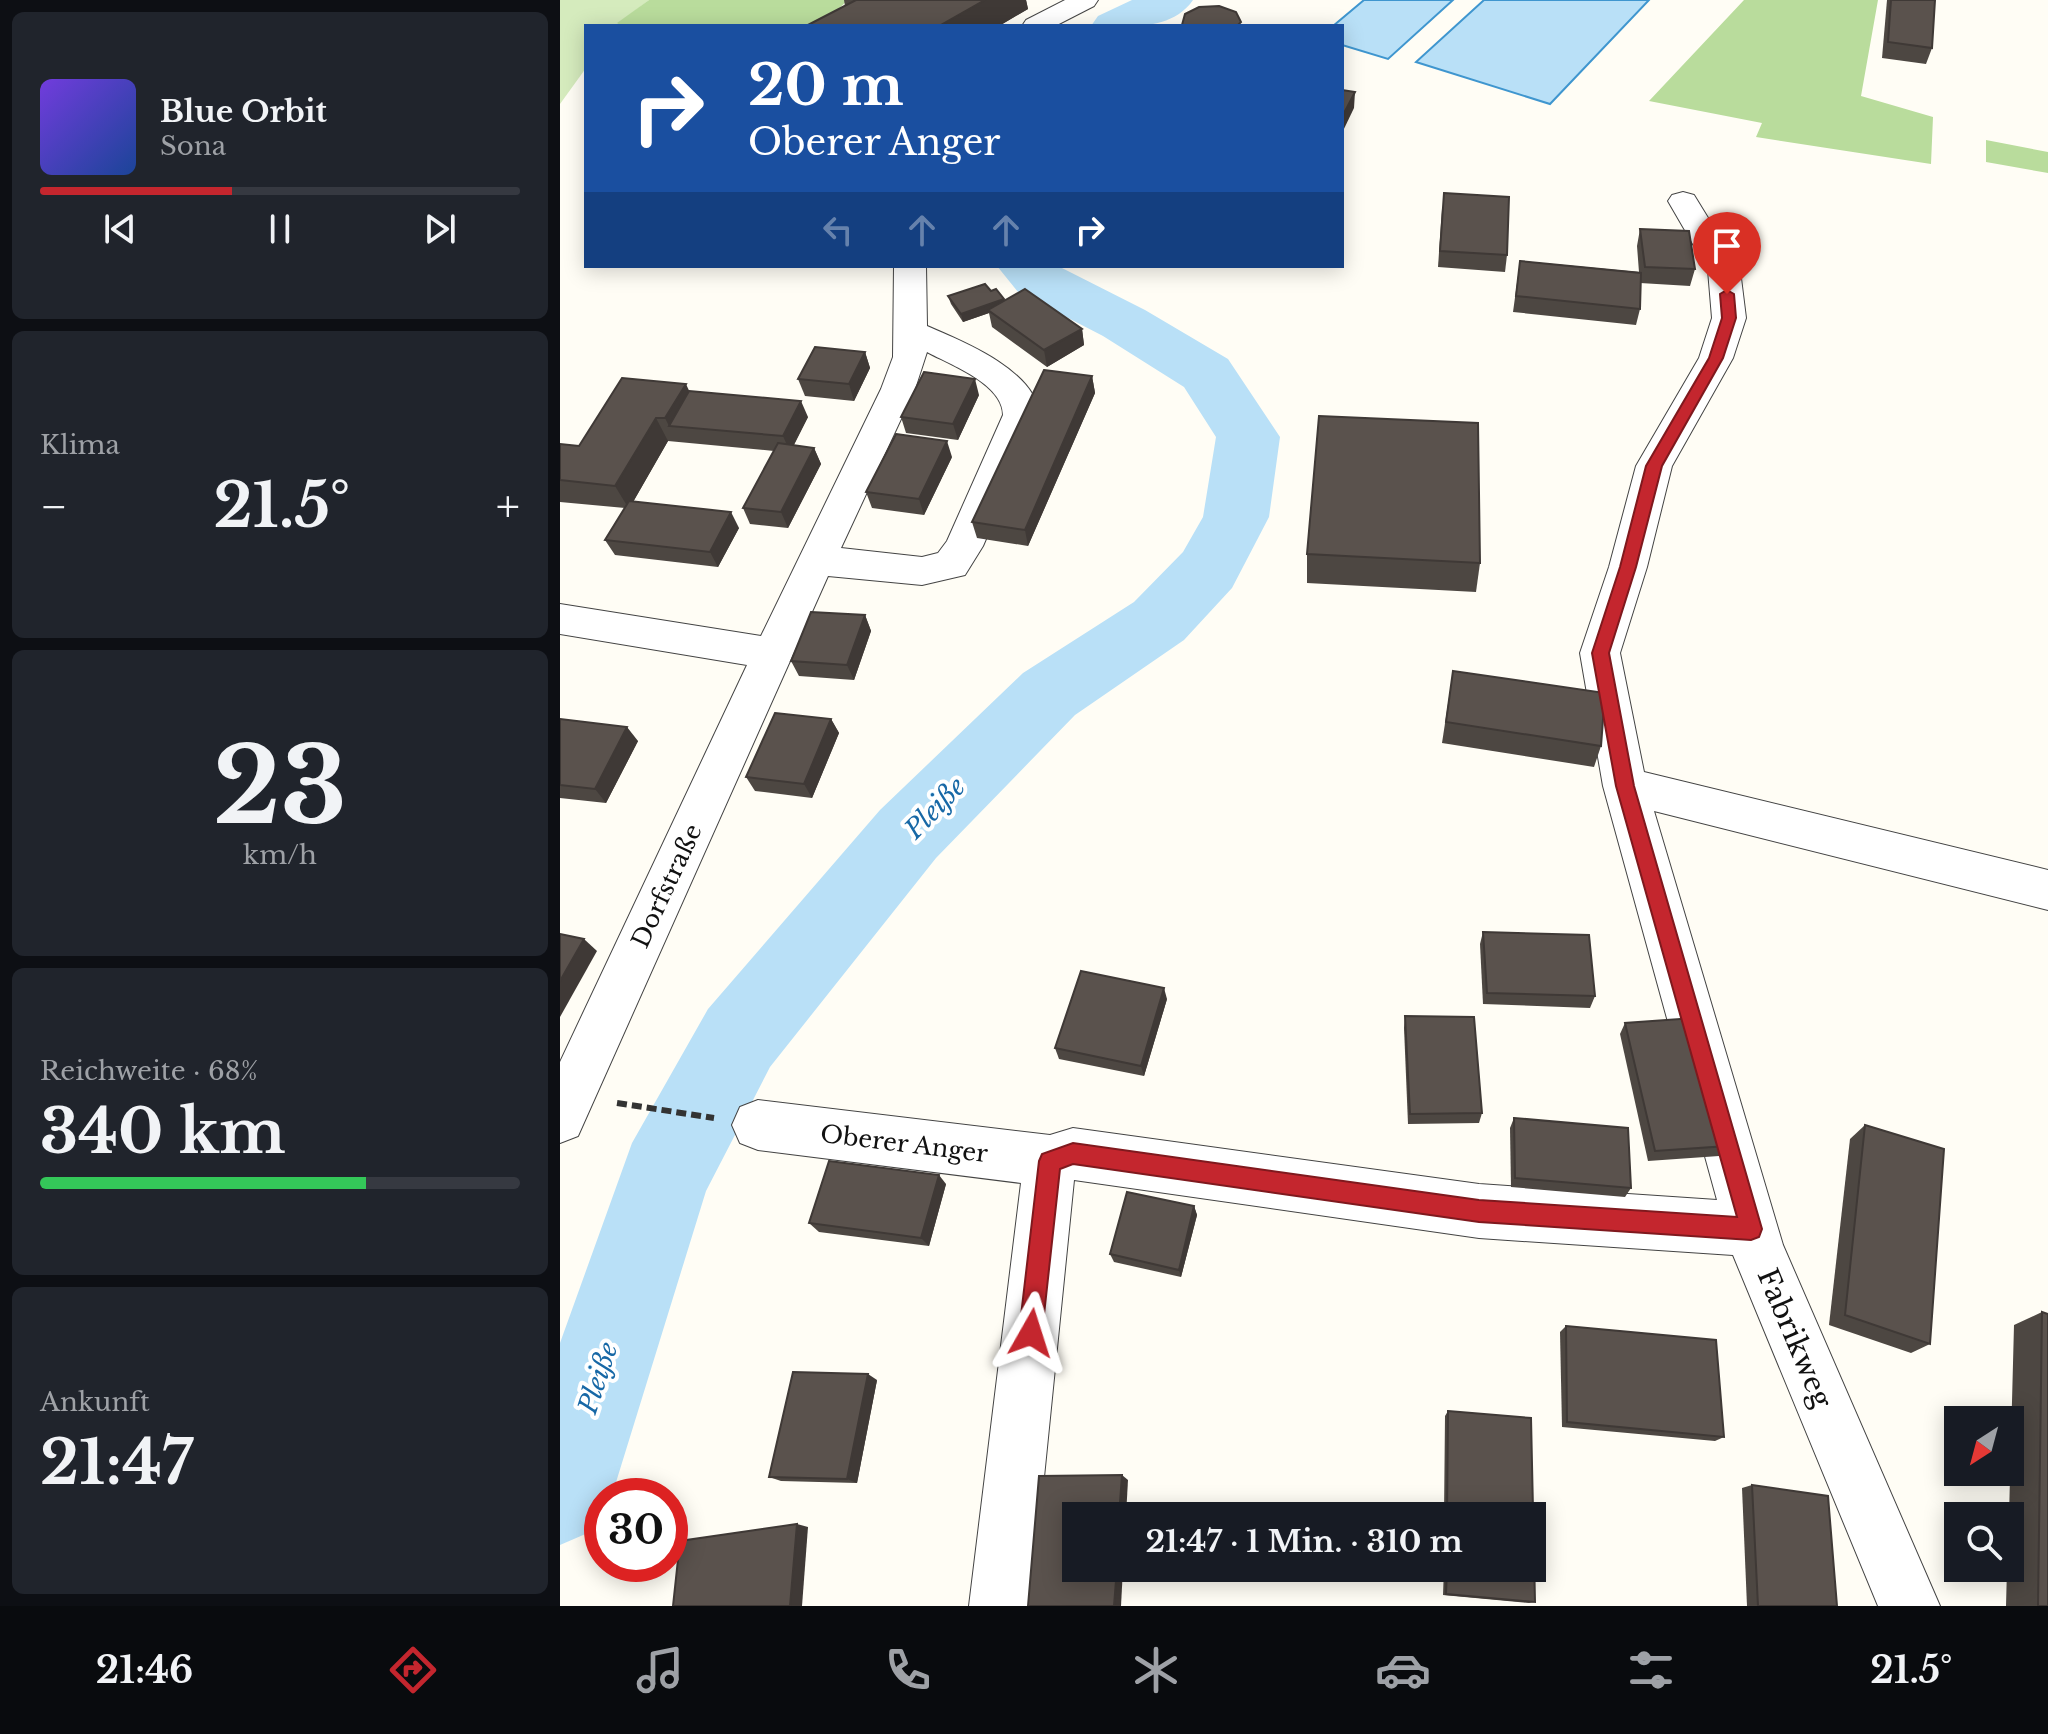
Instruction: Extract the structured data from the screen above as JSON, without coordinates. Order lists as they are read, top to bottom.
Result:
{
  "streets": {
    "street": ["Dorfstraße", "Oberer Anger", "Fabrikweg"]
  },
  "crossings": [
    ["Oberer Anger", "Fabrikweg"]
  ],
  "water": ["Pleiße"],
  "north": "bottom left",
  "page": {
    "turn": ["20 m", "Oberer Anger"],
    "song": ["Blue Orbit", "Sona"],
    "tile": [
      "Klima",
      ["23", "km/h"],
      ["Reichweite · 68%", "340 km"],
      ["Ankunft", "21:47"]
    ],
    "heat": ["−", "21.5°", "+"],
    "limit": "30",
    "trip": "21:47 · 1 Min. · 310 m",
    "tabs": ["21:46", "21.5°"]
  }
}
